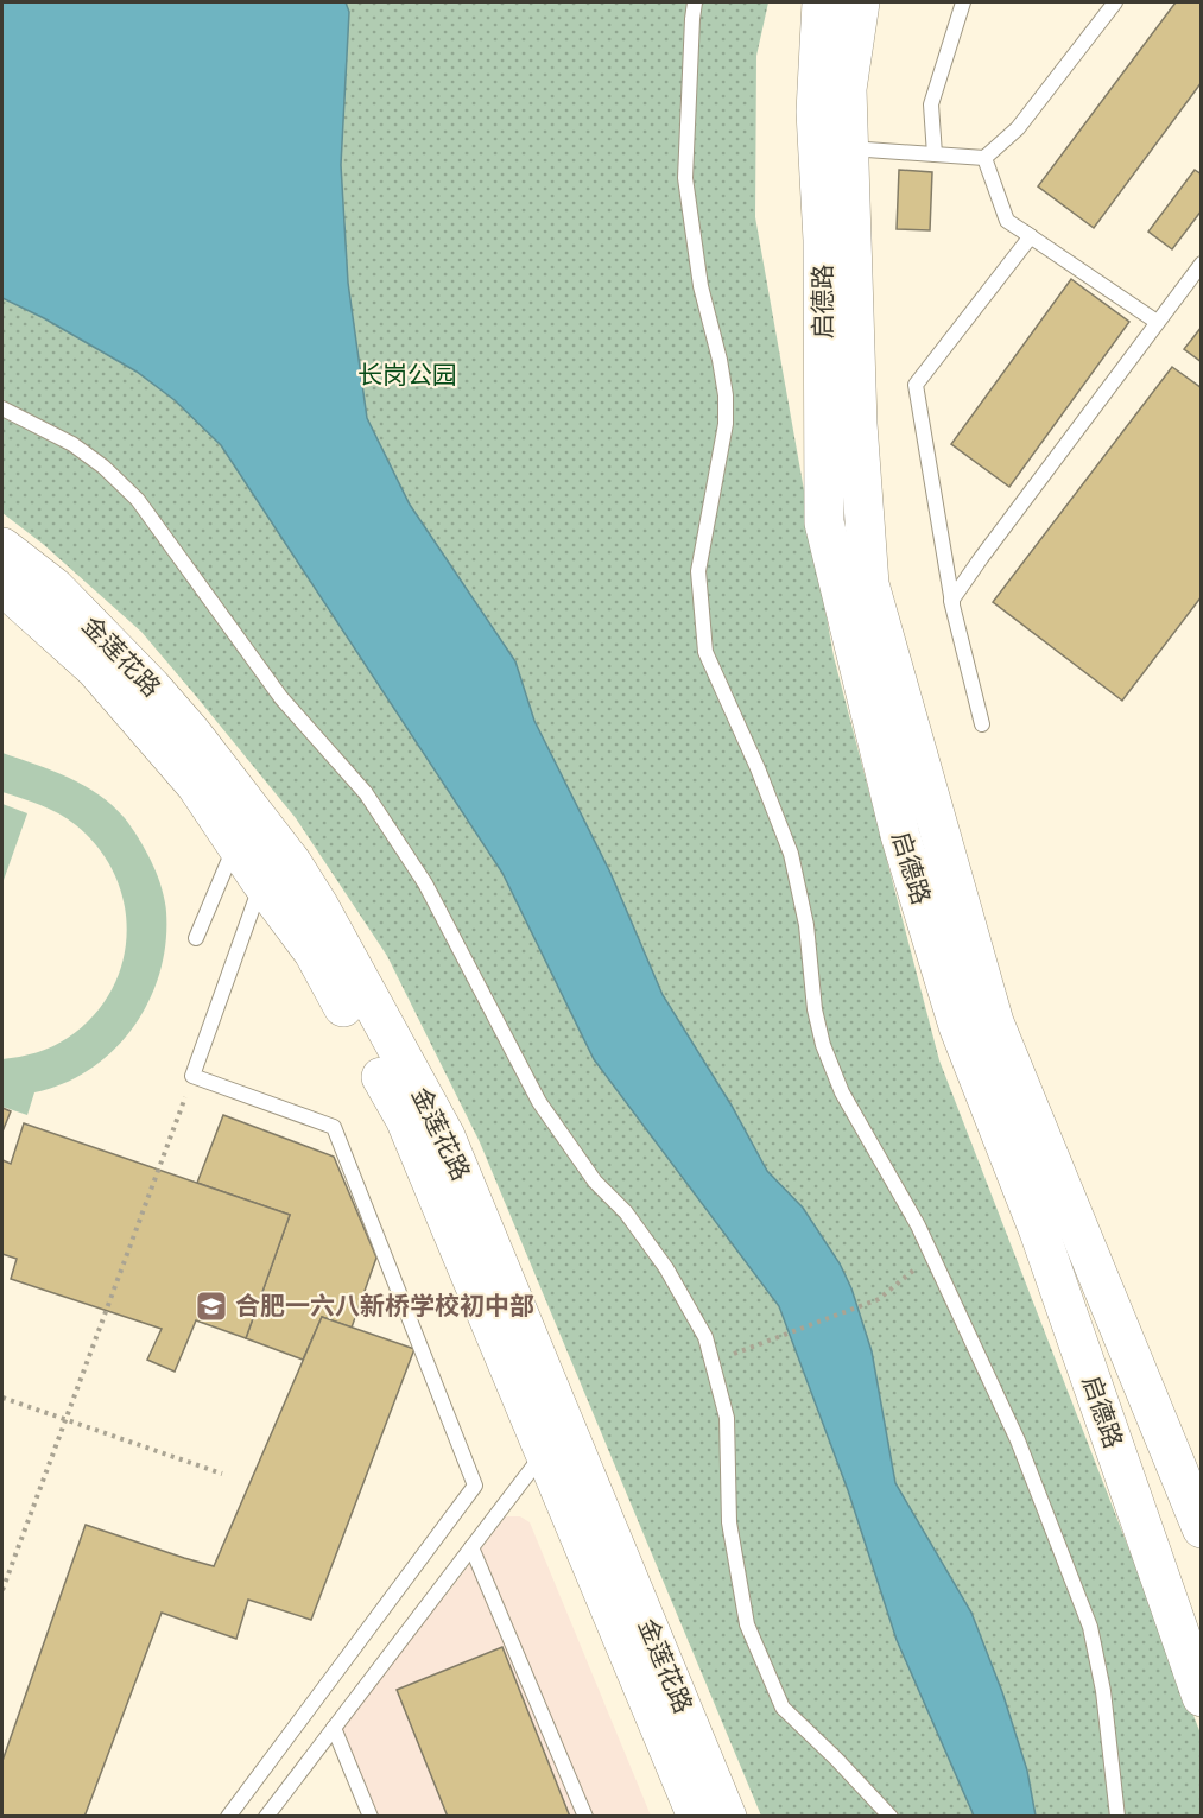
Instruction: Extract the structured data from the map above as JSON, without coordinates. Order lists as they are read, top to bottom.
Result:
{
  "streets": {
    "main road": ["启德路", "金莲花路"]
  },
  "parks": ["长岗公园"],
  "places": {
    "school or university": ["合肥一六八新桥学校初中部"]
  }
}
